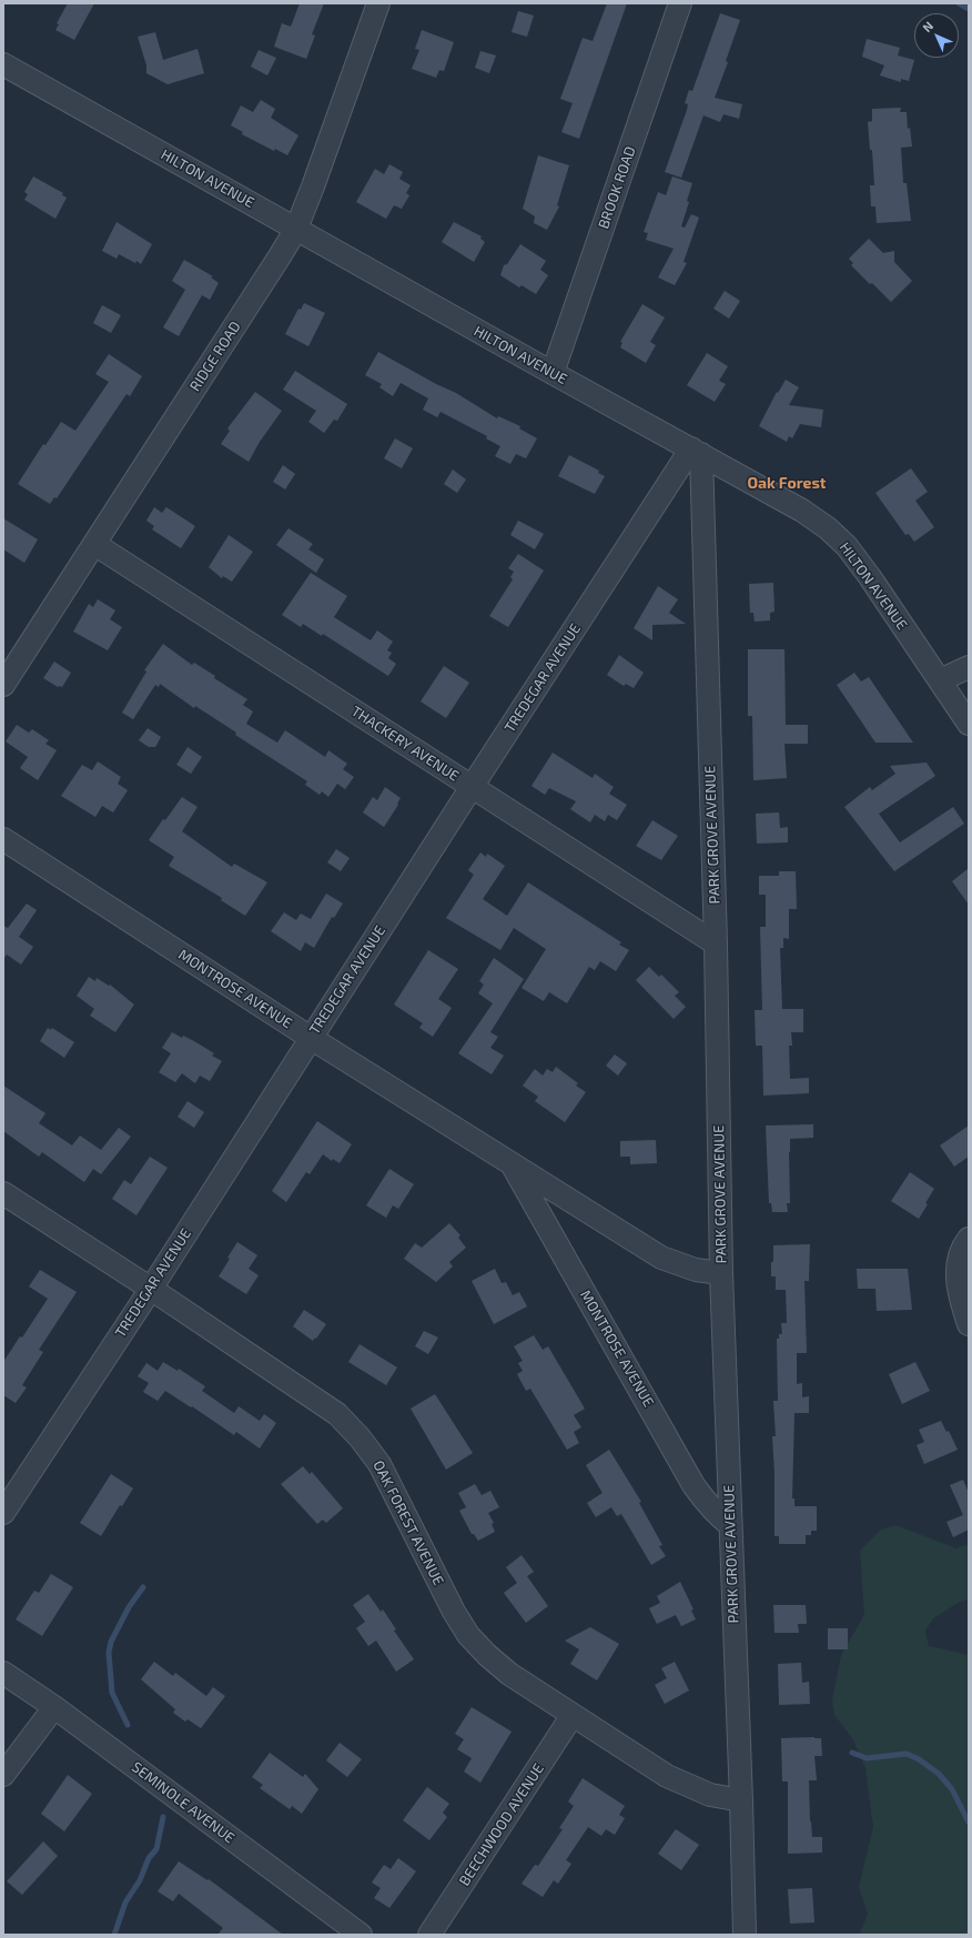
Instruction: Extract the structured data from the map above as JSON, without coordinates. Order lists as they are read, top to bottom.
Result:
{
  "streets": {
    "street": [
      "HILTON AVENUE",
      "BROOK ROAD",
      "RIDGE ROAD",
      "TREDEGAR AVENUE",
      "THACKERY AVENUE",
      "PARK GROVE AVENUE",
      "MONTROSE AVENUE",
      "OAK FOREST AVENUE",
      "SEMINOLE AVENUE",
      "BEECHWOOD AVENUE"
    ]
  },
  "crossings": [
    ["HILTON AVENUE", "BROOK ROAD"],
    ["HILTON AVENUE", "RIDGE ROAD"],
    ["HILTON AVENUE", "TREDEGAR AVENUE"],
    ["HILTON AVENUE", "PARK GROVE AVENUE"],
    ["RIDGE ROAD", "THACKERY AVENUE"],
    ["TREDEGAR AVENUE", "THACKERY AVENUE"],
    ["TREDEGAR AVENUE", "PARK GROVE AVENUE"],
    ["TREDEGAR AVENUE", "MONTROSE AVENUE"],
    ["TREDEGAR AVENUE", "OAK FOREST AVENUE"],
    ["THACKERY AVENUE", "PARK GROVE AVENUE"],
    ["PARK GROVE AVENUE", "MONTROSE AVENUE"],
    ["PARK GROVE AVENUE", "OAK FOREST AVENUE"],
    ["OAK FOREST AVENUE", "BEECHWOOD AVENUE"]
  ],
  "districts": ["Oak Forest"],
  "north": "top left"
}
